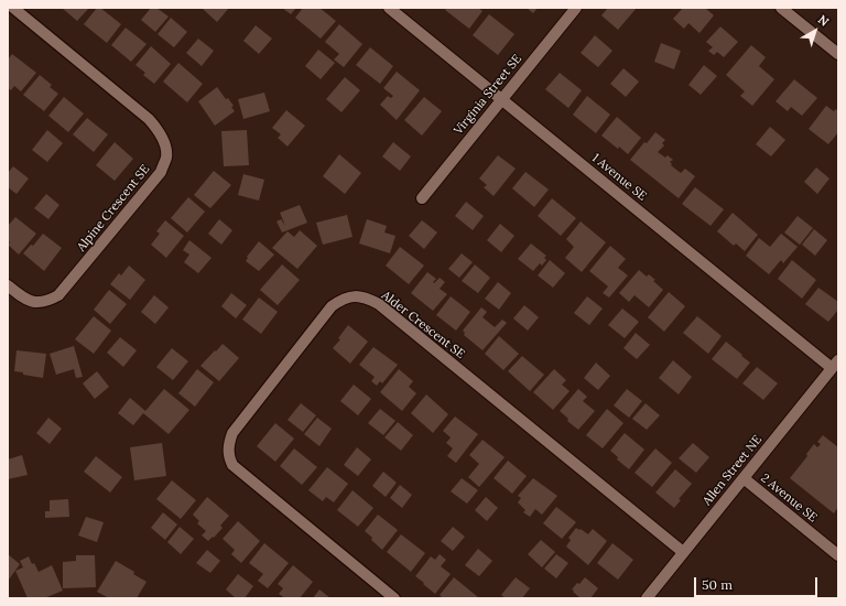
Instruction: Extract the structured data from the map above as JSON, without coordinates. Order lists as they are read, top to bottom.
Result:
{
  "streets": {
    "street": [
      "Virginia Street SE",
      "1 Avenue SE",
      "Alpine Crescent SE",
      "Alder Crescent SE",
      "Allen Street NE",
      "2 Avenue SE"
    ]
  },
  "crossings": [
    ["Virginia Street SE", "1 Avenue SE"],
    ["1 Avenue SE", "Allen Street NE"],
    ["Alder Crescent SE", "Allen Street NE"],
    ["Allen Street NE", "2 Avenue SE"]
  ],
  "scale_bar": "50 m",
  "north": "top right"
}
